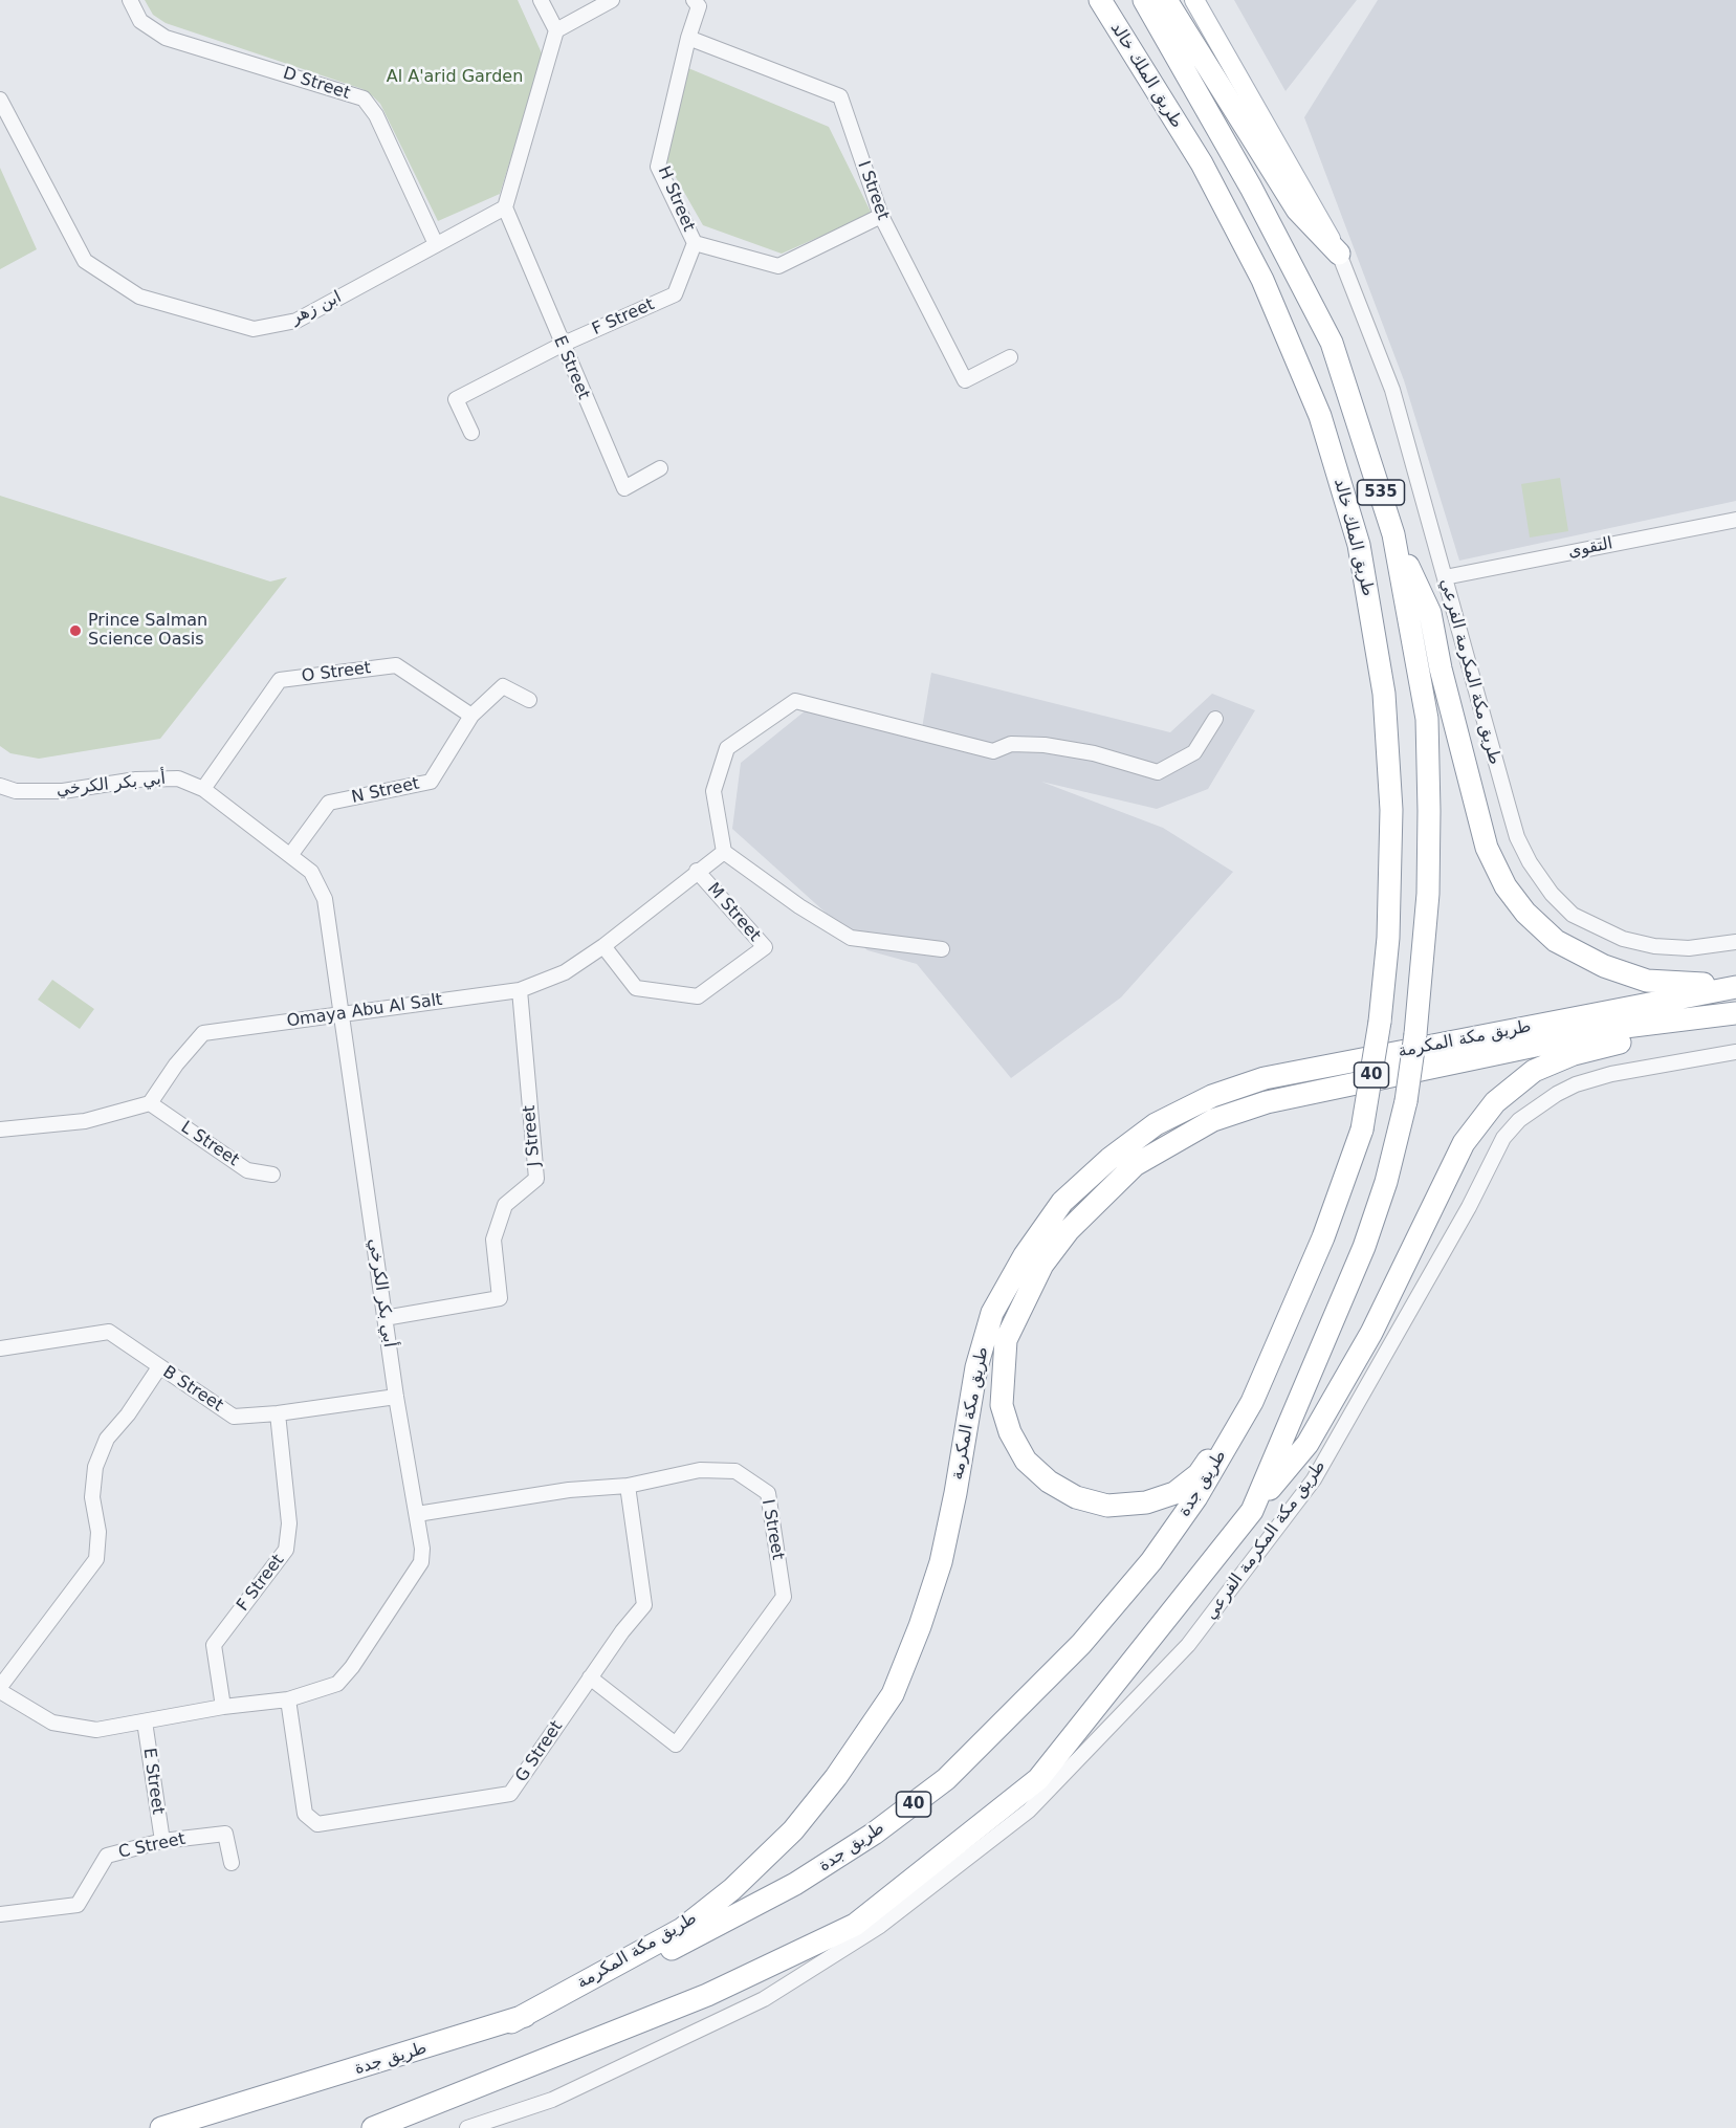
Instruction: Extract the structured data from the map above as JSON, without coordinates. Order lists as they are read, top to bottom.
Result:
{
  "streets": {
    "highway": [
      "طريق الملك خالد",
      "535",
      "طريق مكة المكرمة",
      "40",
      "طريق جدة"
    ],
    "street": [
      "D Street",
      "I Street",
      "H Street",
      "ابن زهر",
      "F Street",
      "E Street",
      "التقوى",
      "طريق مكة المكرمة الفرعي",
      "O Street",
      "أبي بكر الكرخي",
      "N Street",
      "M Street",
      "Omaya Abu Al Salt",
      "J Street",
      "L Street",
      "B Street",
      "G Street",
      "C Street"
    ]
  },
  "crossings": [
    ["طريق الملك خالد", "40"],
    ["طريق الملك خالد", "طريق جدة"],
    ["D Street", "ابن زهر"],
    ["I Street", "H Street"],
    ["I Street", "أبي بكر الكرخي"],
    ["I Street", "G Street"],
    ["H Street", "F Street"],
    ["ابن زهر", "E Street"],
    ["F Street", "E Street"],
    ["F Street", "أبي بكر الكرخي"],
    ["F Street", "B Street"],
    ["E Street", "أبي بكر الكرخي"],
    ["E Street", "C Street"],
    ["التقوى", "طريق مكة المكرمة الفرعي"],
    ["O Street", "أبي بكر الكرخي"],
    ["O Street", "N Street"],
    ["أبي بكر الكرخي", "N Street"],
    ["أبي بكر الكرخي", "Omaya Abu Al Salt"],
    ["أبي بكر الكرخي", "J Street"],
    ["أبي بكر الكرخي", "B Street"],
    ["أبي بكر الكرخي", "G Street"],
    ["M Street", "Omaya Abu Al Salt"],
    ["Omaya Abu Al Salt", "J Street"],
    ["Omaya Abu Al Salt", "L Street"],
    ["طريق مكة المكرمة", "طريق جدة"]
  ],
  "parks": ["Al A'arid Garden"],
  "places": ["Prince Salman Science Oasis"]
}
